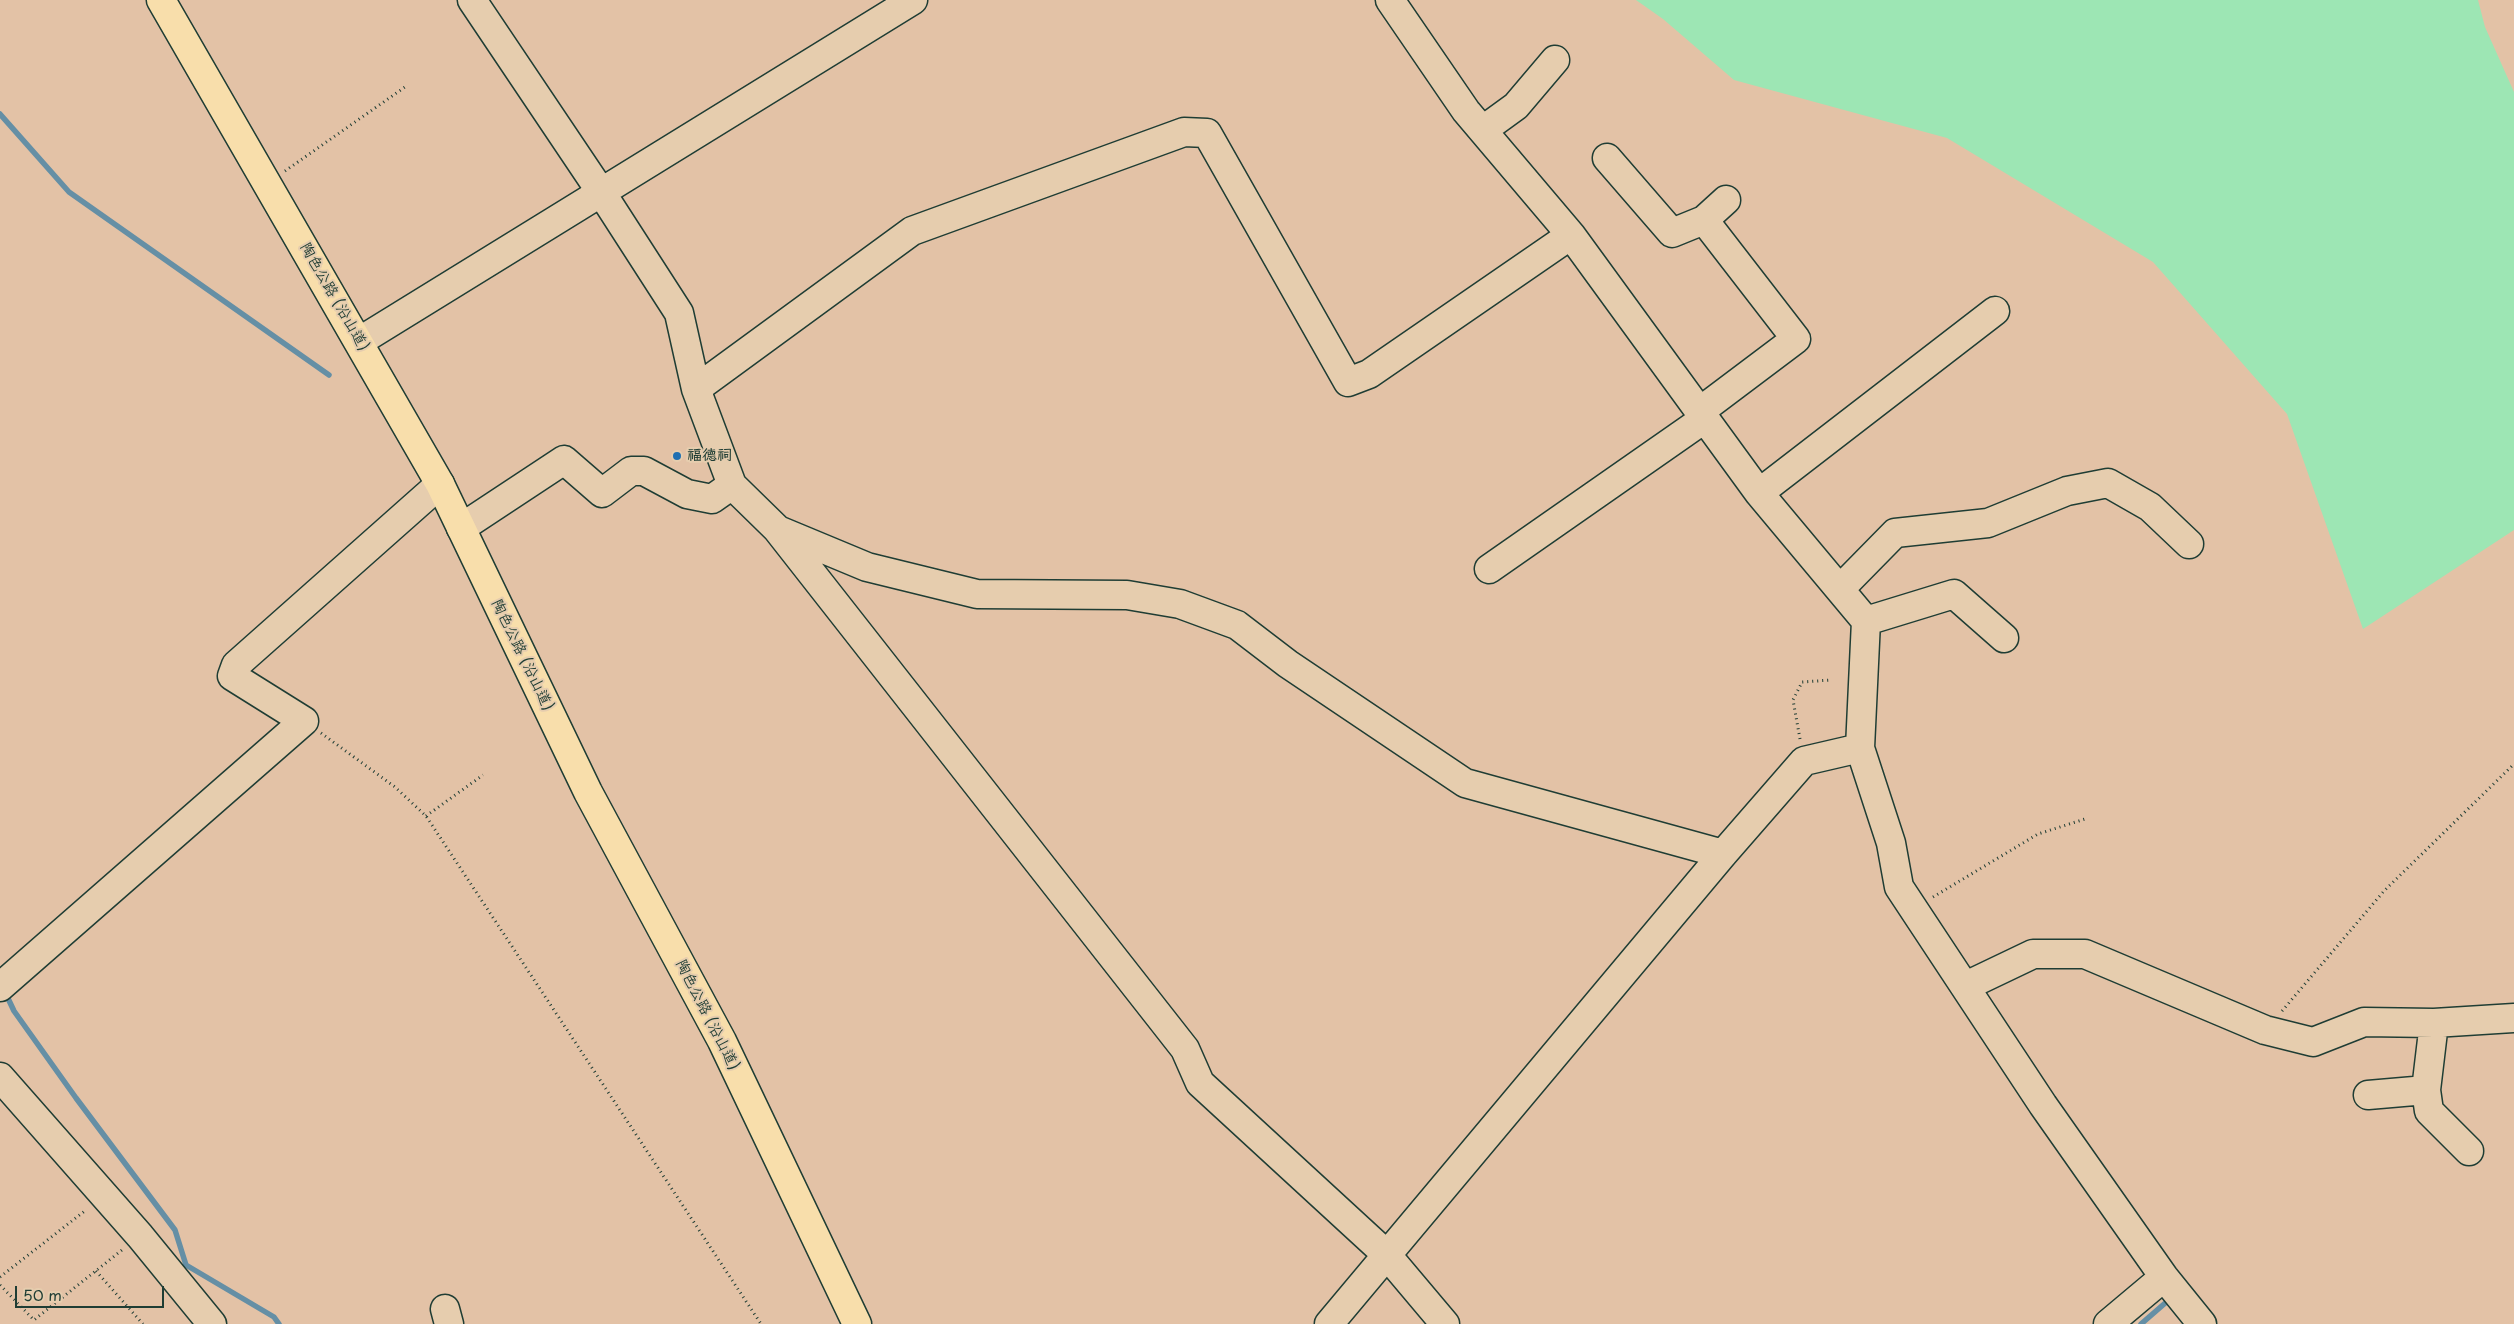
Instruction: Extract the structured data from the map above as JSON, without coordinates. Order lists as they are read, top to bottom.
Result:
{
  "streets": {
    "main road": ["陶色公路 (沿山道)"]
  },
  "places": ["福德祠"],
  "scale_bar": "50 m"
}
